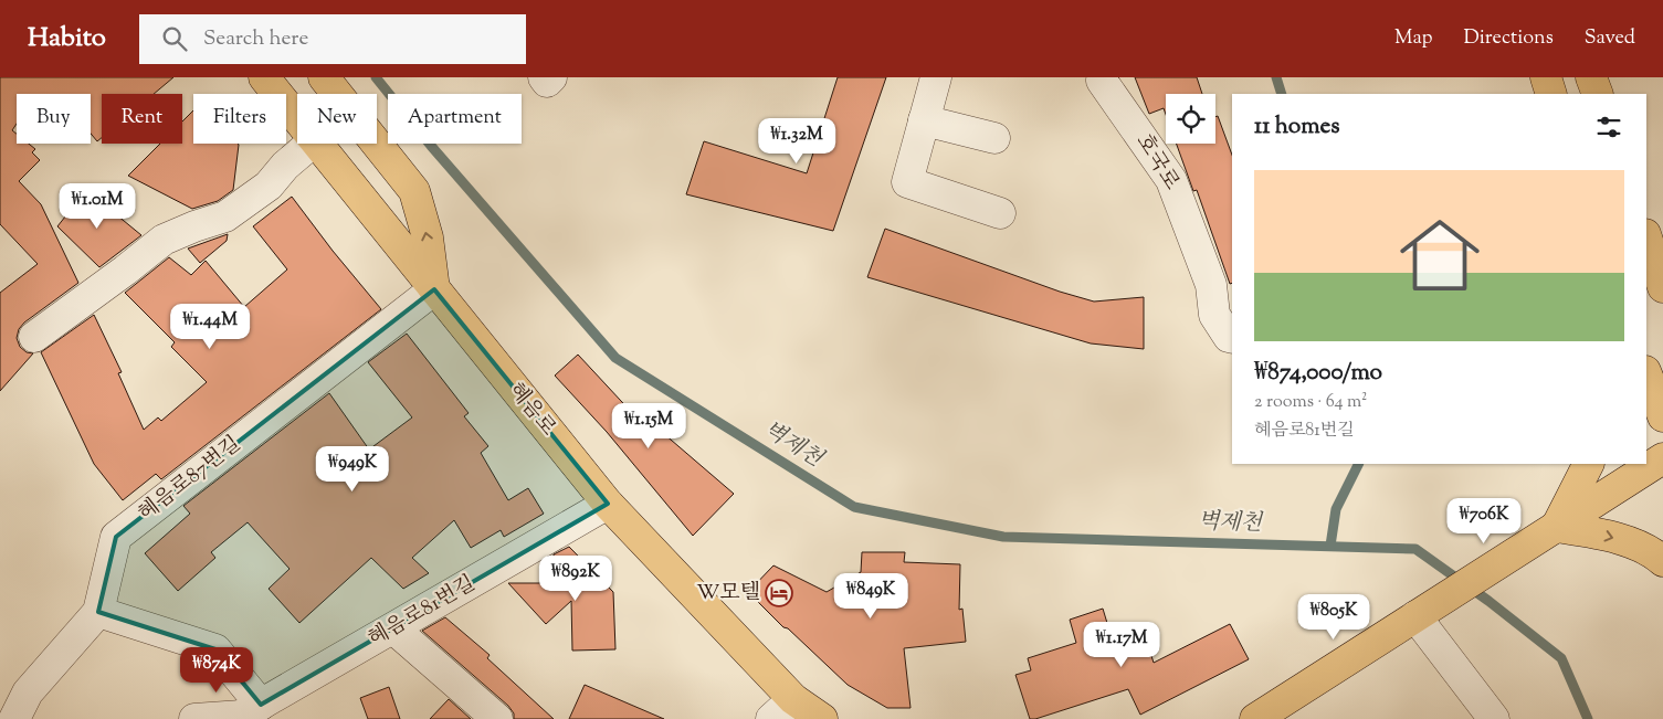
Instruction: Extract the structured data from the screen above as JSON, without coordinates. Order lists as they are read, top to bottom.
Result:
{
  "streets": {
    "main road": ["혜음로"],
    "street": ["호국로", "혜음로87번길", "혜음로81번길"]
  },
  "crossings": [
    ["혜음로", "혜음로87번길"],
    ["혜음로", "혜음로81번길"]
  ],
  "water": ["벽제천"],
  "places": {
    "hotel": ["W모텔"]
  },
  "page": {
    "header": "Habito",
    "search": "Search here",
    "nav": ["Map", "Directions", "Saved"],
    "chip": [
      "Buy",
      "Rent",
      "Filters",
      "New",
      "Apartment"
    ],
    "heading": "11 homes",
    "price": [
      "₩1.32M",
      "₩1.01M",
      "₩1.44M",
      "₩1.15M",
      "₩949K",
      "₩706K",
      "₩892K",
      "₩849K",
      "₩805K",
      "₩1.17M",
      "₩874K"
    ],
    "list": [
      {
        "name": "₩874,000/mo",
        "note": "2 rooms · 64 m² · 혜음로81번길"
      }
    ]
  }
}
